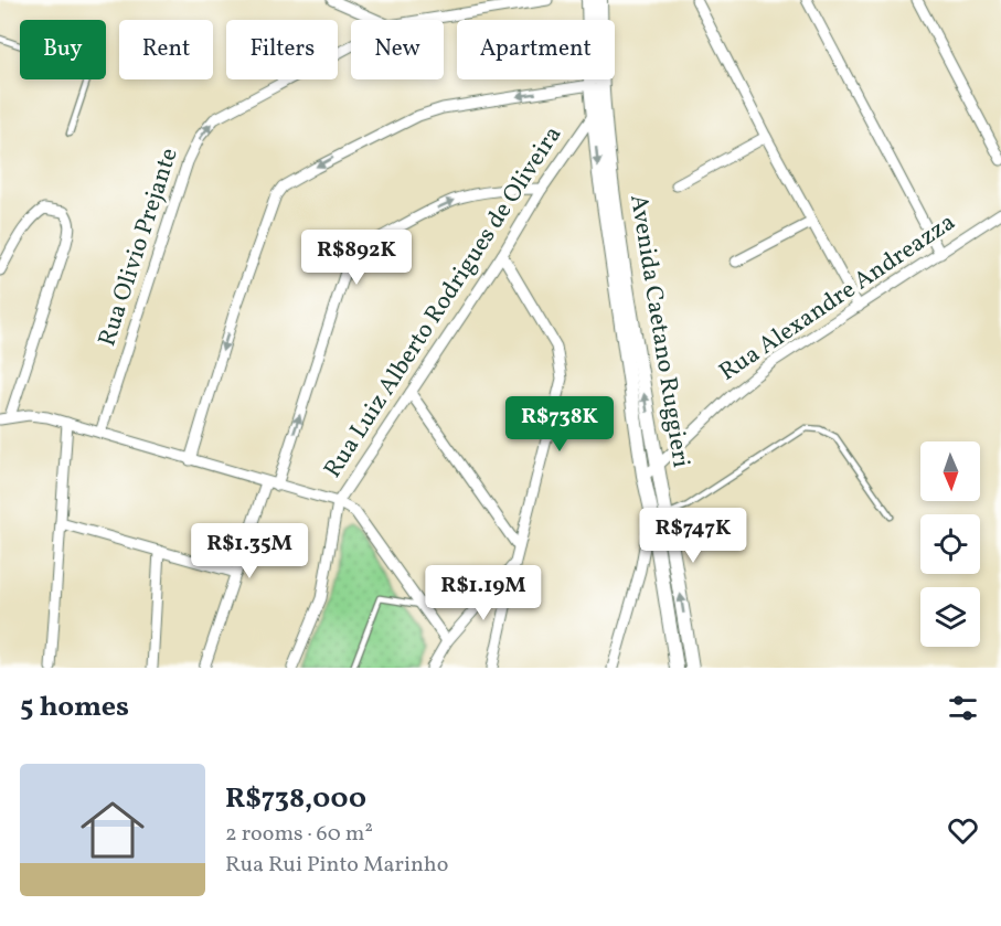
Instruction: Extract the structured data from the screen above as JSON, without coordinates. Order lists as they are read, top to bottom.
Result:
{
  "streets": {
    "main road": ["Avenida Caetano Ruggieri"],
    "street": ["Rua Olivio Prejante", "Rua Alexandre Andreazza", "Rua Luiz Alberto Rodrigues de Oliveira"]
  },
  "crossings": [
    ["Rua Alexandre Andreazza", "Avenida Caetano Ruggieri"],
    ["Rua Luiz Alberto Rodrigues de Oliveira", "Avenida Caetano Ruggieri"]
  ],
  "one_way": ["Rua Olivio Prejante"],
  "north": "bottom",
  "page": {
    "chip": [
      "Buy",
      "Rent",
      "Filters",
      "New",
      "Apartment"
    ],
    "price": [
      "R$892K",
      "R$738K",
      "R$747K",
      "R$1.35M",
      "R$1.19M"
    ],
    "heading": "5 homes",
    "list": [
      {
        "name": "R$738,000",
        "note": "2 rooms · 60 m² · Rua Rui Pinto Marinho"
      }
    ]
  }
}
